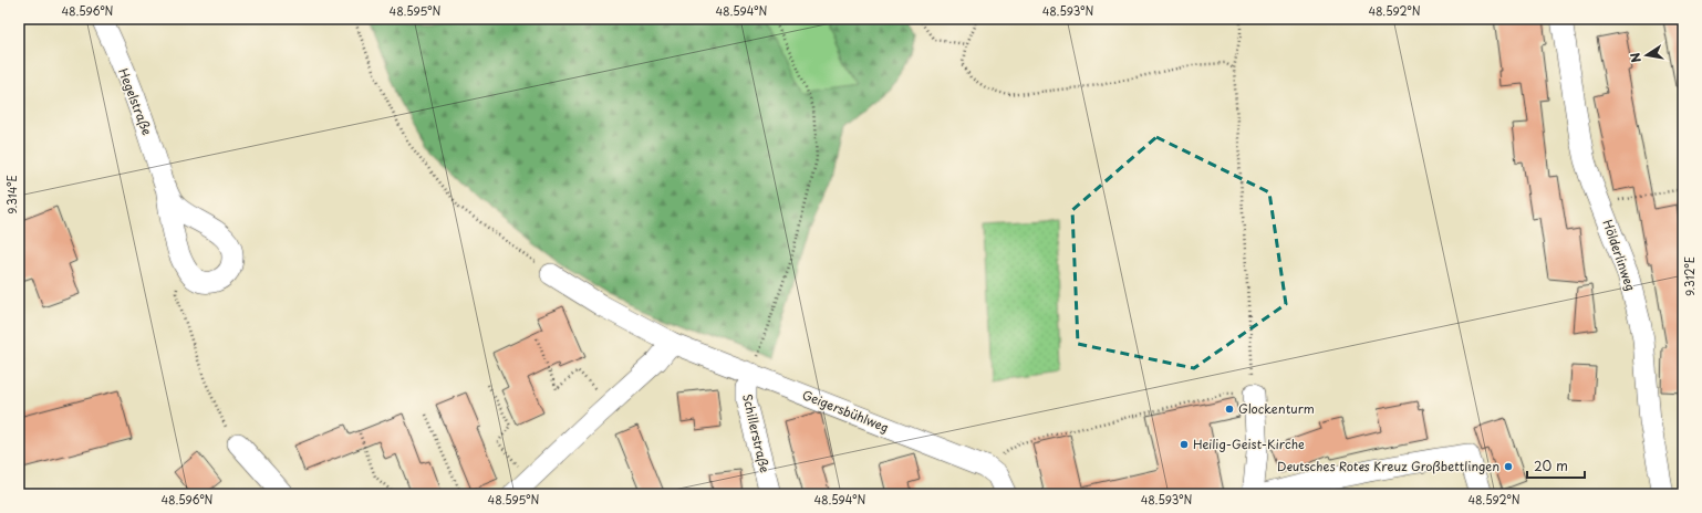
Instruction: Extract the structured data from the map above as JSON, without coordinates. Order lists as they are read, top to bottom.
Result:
{
  "streets": {
    "street": [
      "Hegelstraße",
      "Hölderlinweg",
      "Geigersbühlweg",
      "Schillerstraße"
    ]
  },
  "crossings": [
    ["Geigersbühlweg", "Schillerstraße"]
  ],
  "places": ["Glockenturm", "Heilig-Geist-Kirche", "Deutsches Rotes Kreuz Großbettlingen"],
  "scale_bar": "20 m",
  "north": "left",
  "coordinates": [
    "48.596°N",
    "48.595°N",
    "48.594°N",
    "48.593°N",
    "48.592°N",
    "9.314°E",
    "9.312°E"
  ]
}
